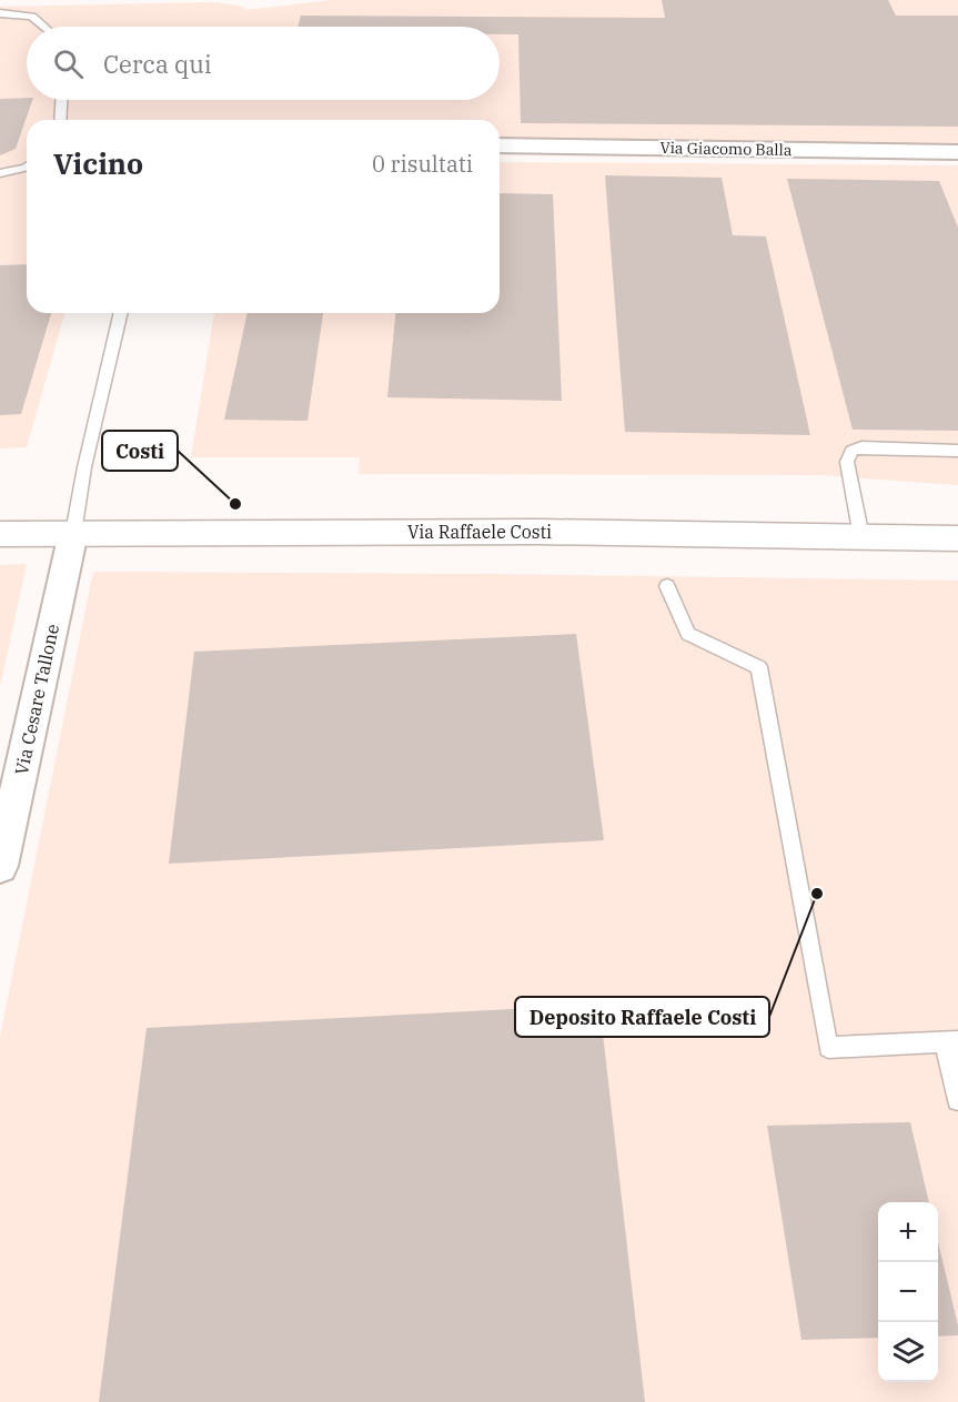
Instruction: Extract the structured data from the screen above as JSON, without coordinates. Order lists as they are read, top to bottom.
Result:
{
  "streets": {
    "street": ["Via Giacomo Balla", "Via Raffaele Costi", "Via Cesare Tallone"]
  },
  "crossings": [
    ["Via Raffaele Costi", "Via Cesare Tallone"]
  ],
  "places": ["Costi", "Deposito Raffaele Costi"],
  "page": {
    "search": "Cerca qui",
    "heading": ["Vicino", "0 risultati"],
    "map_buttons": ["+", "−"]
  }
}
